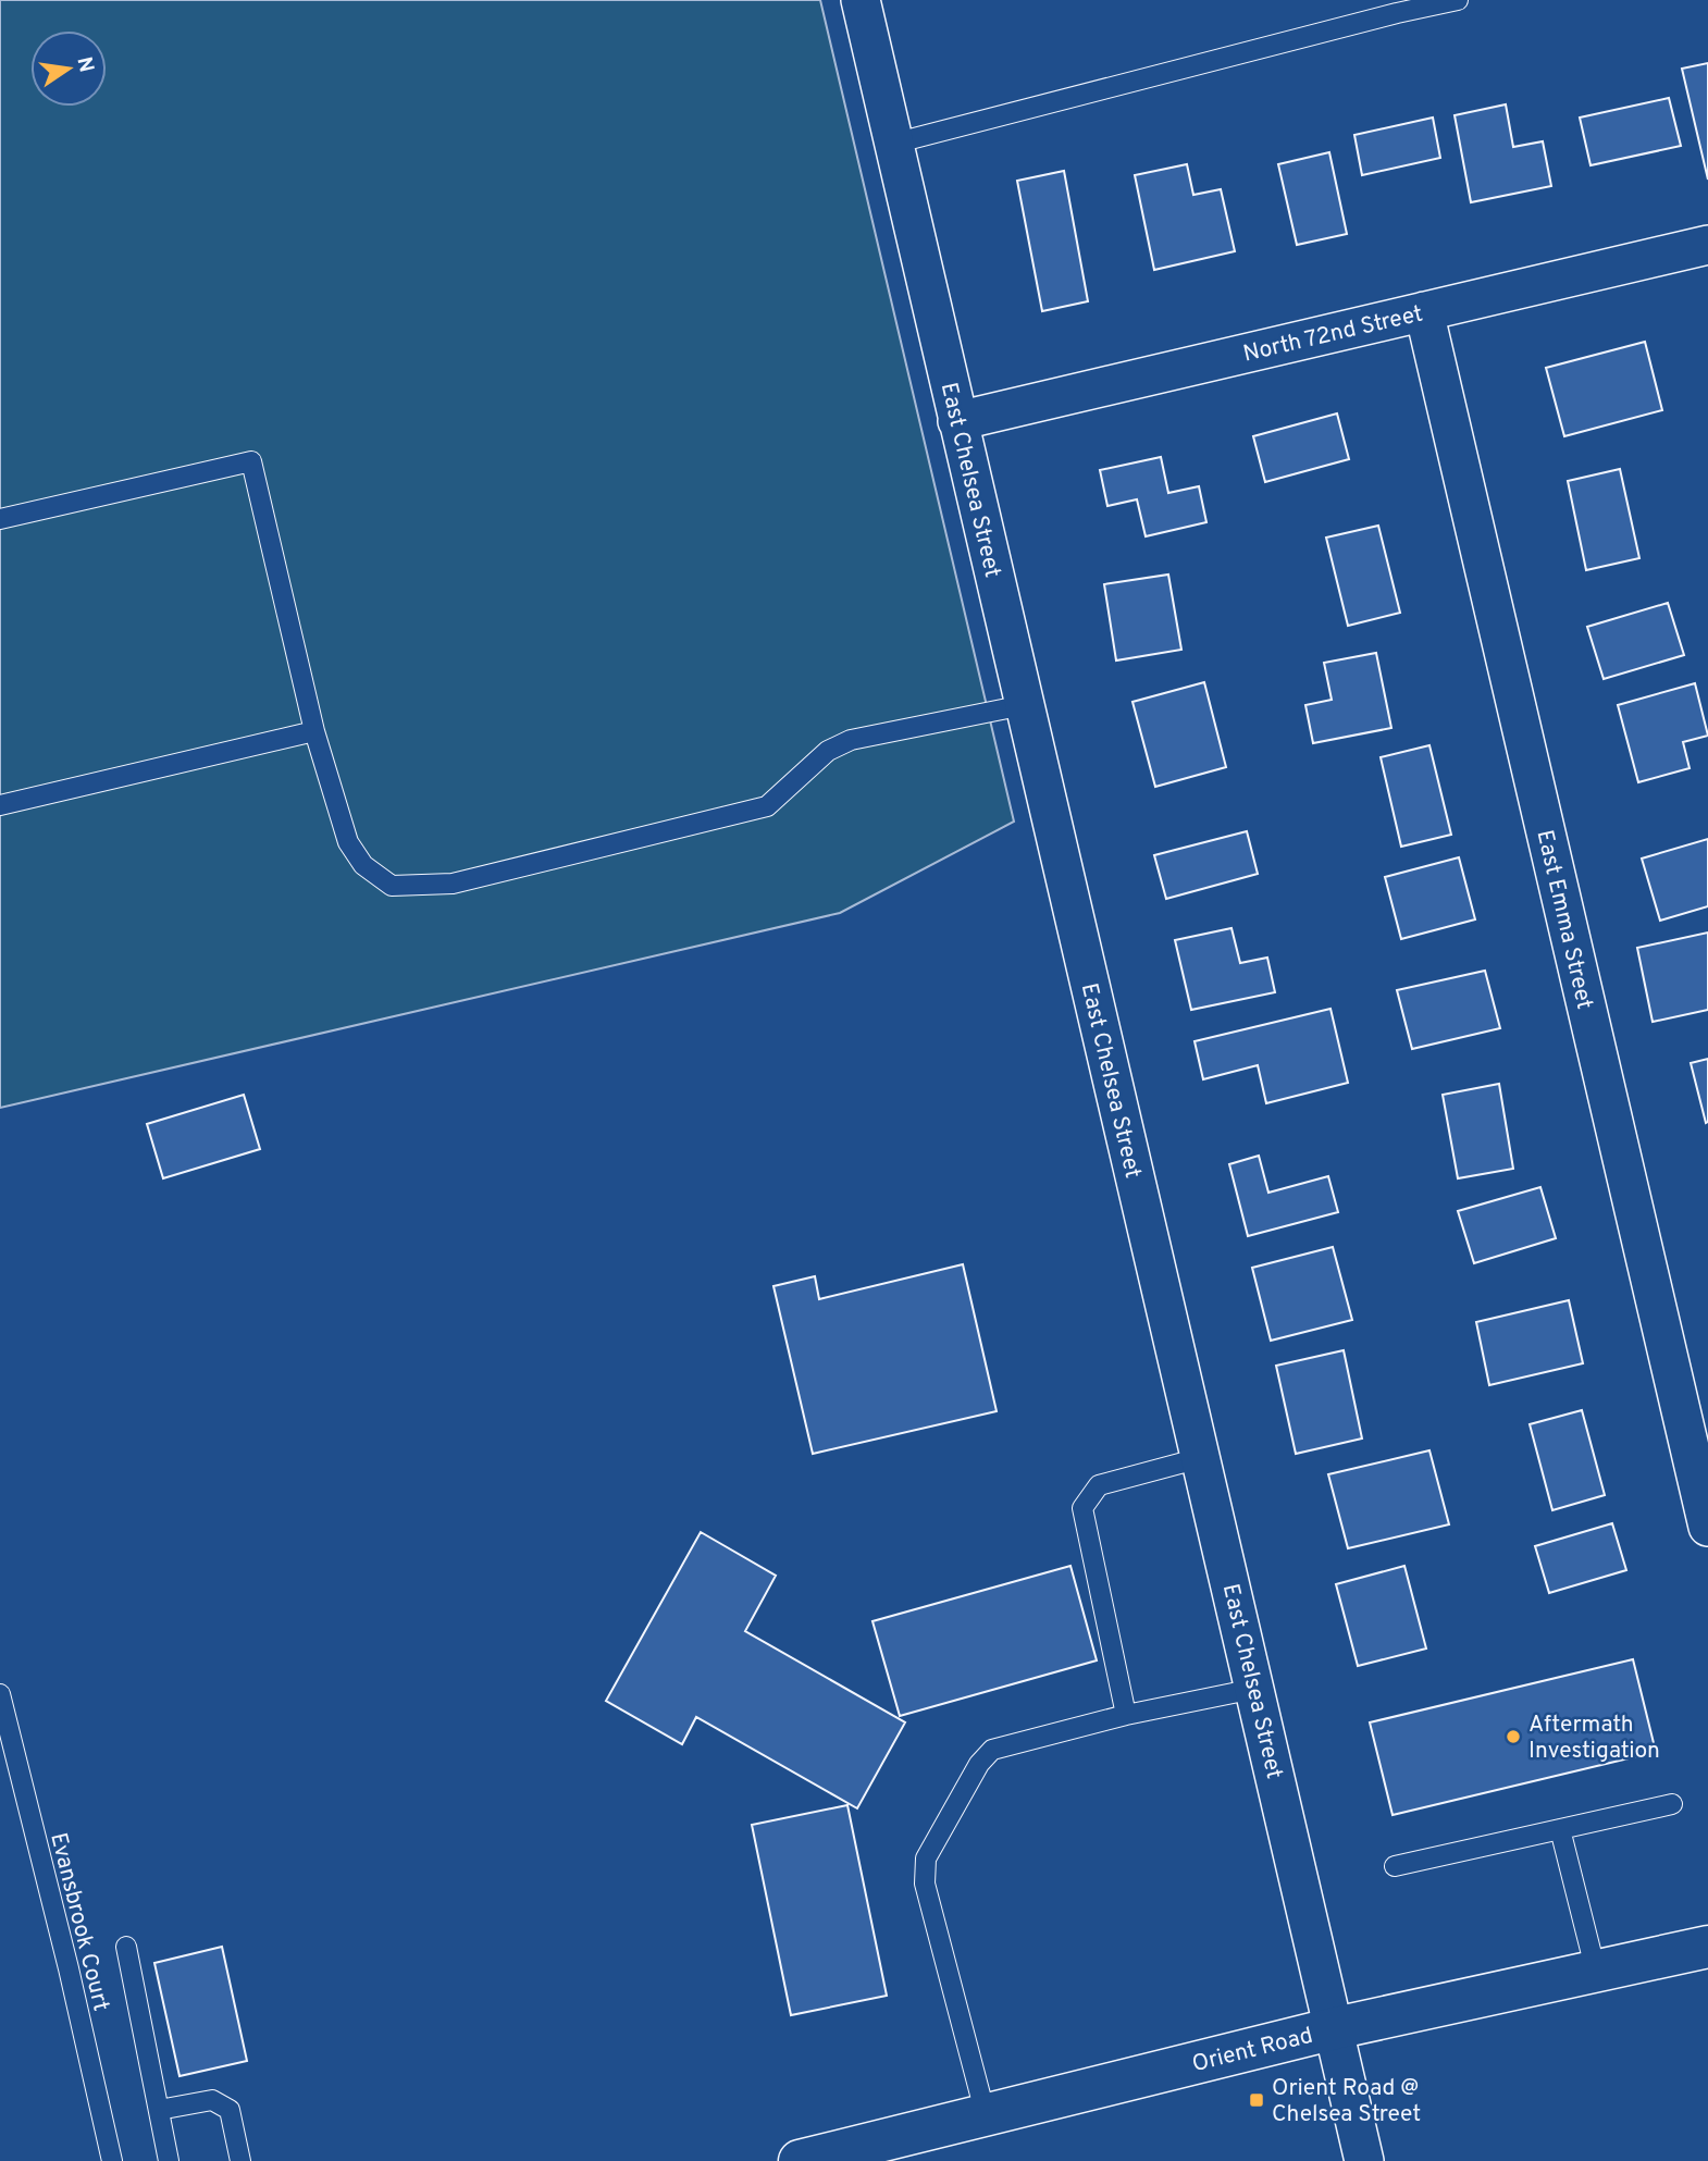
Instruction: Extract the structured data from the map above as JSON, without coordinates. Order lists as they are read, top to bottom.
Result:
{
  "streets": {
    "street": [
      "North 72nd Street",
      "East Chelsea Street",
      "East Emma Street",
      "Orient Road"
    ],
    "lane": ["Evansbrook Court"]
  },
  "crossings": [
    ["North 72nd Street", "East Chelsea Street"],
    ["North 72nd Street", "East Emma Street"],
    ["East Chelsea Street", "Orient Road"]
  ],
  "places": {
    "other": ["Aftermath Investigation"],
    "transit": ["Orient Road @ Chelsea Street"]
  },
  "north": "right"
}
